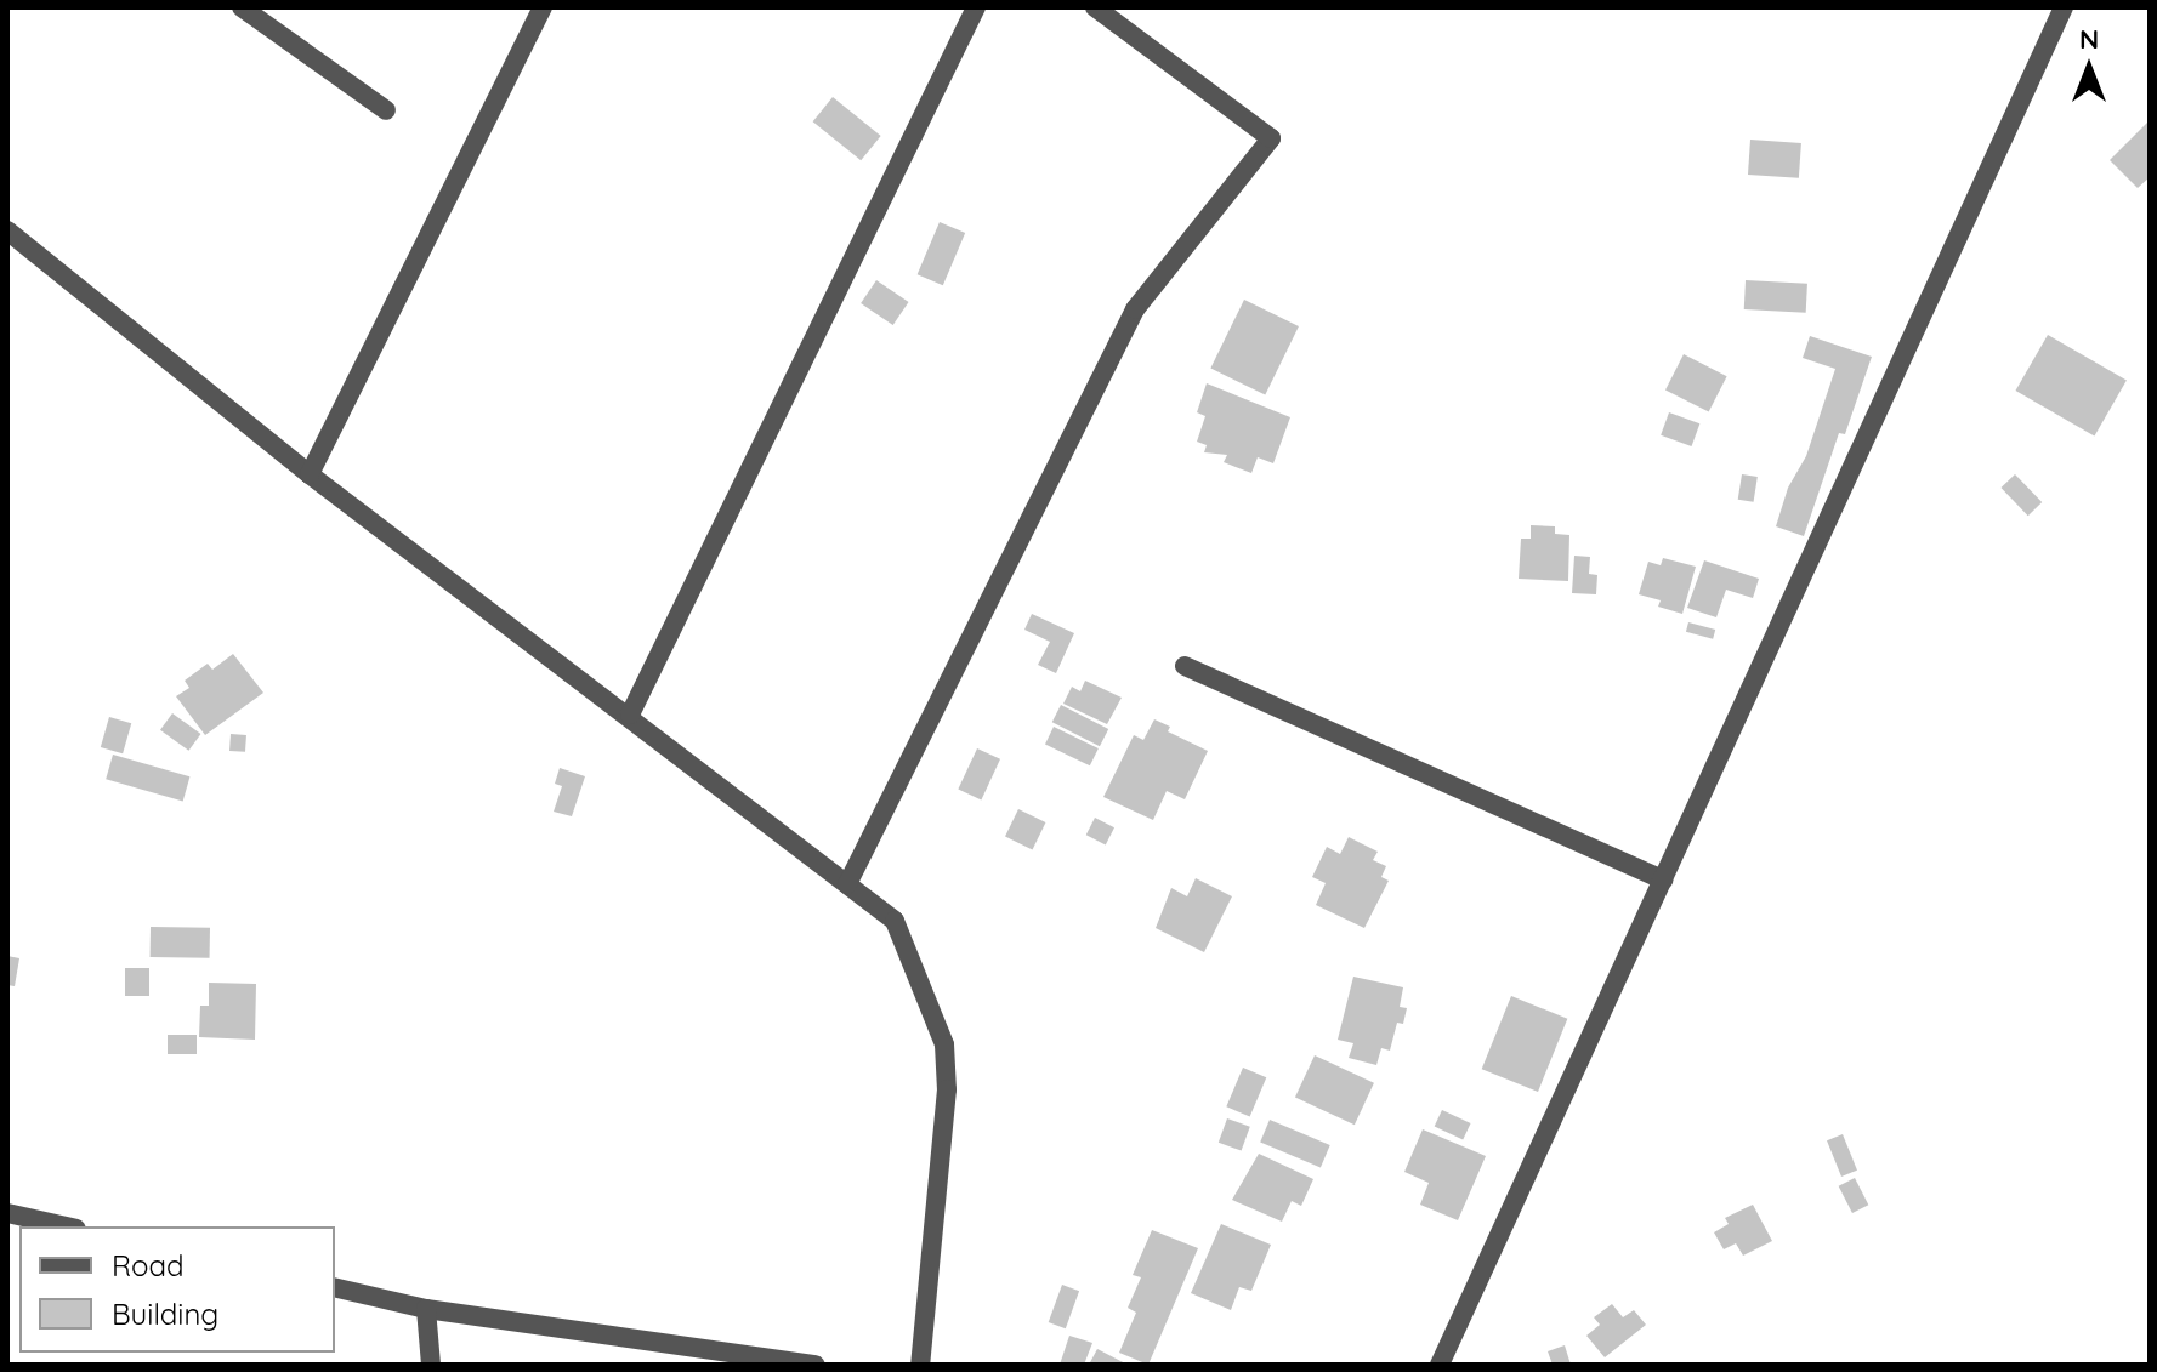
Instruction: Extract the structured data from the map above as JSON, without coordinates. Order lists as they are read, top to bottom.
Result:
{
  "legend": ["Road", "Building"],
  "north": "top"
}
